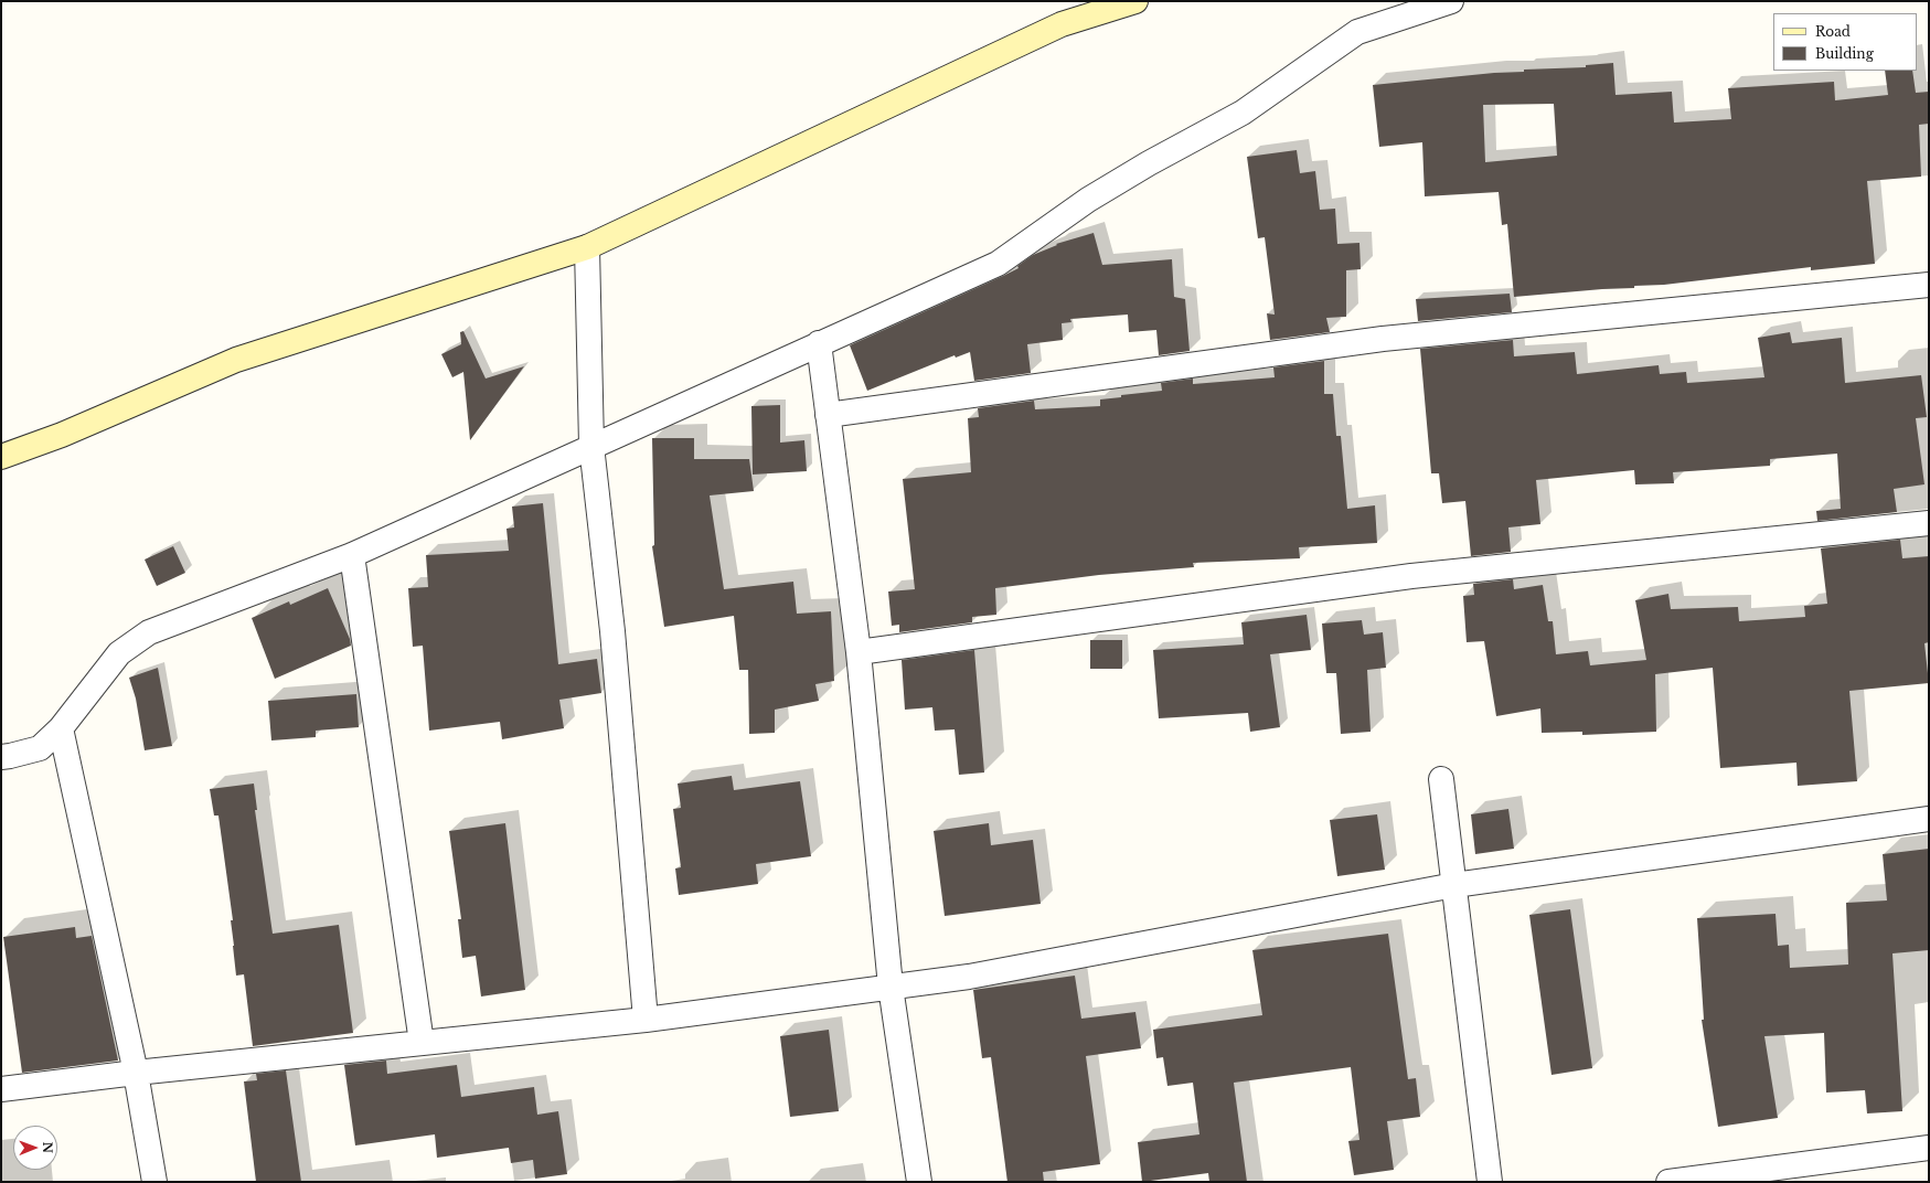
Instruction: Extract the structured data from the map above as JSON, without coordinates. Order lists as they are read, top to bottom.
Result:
{
  "legend": ["Road", "Building"],
  "north": "right"
}
